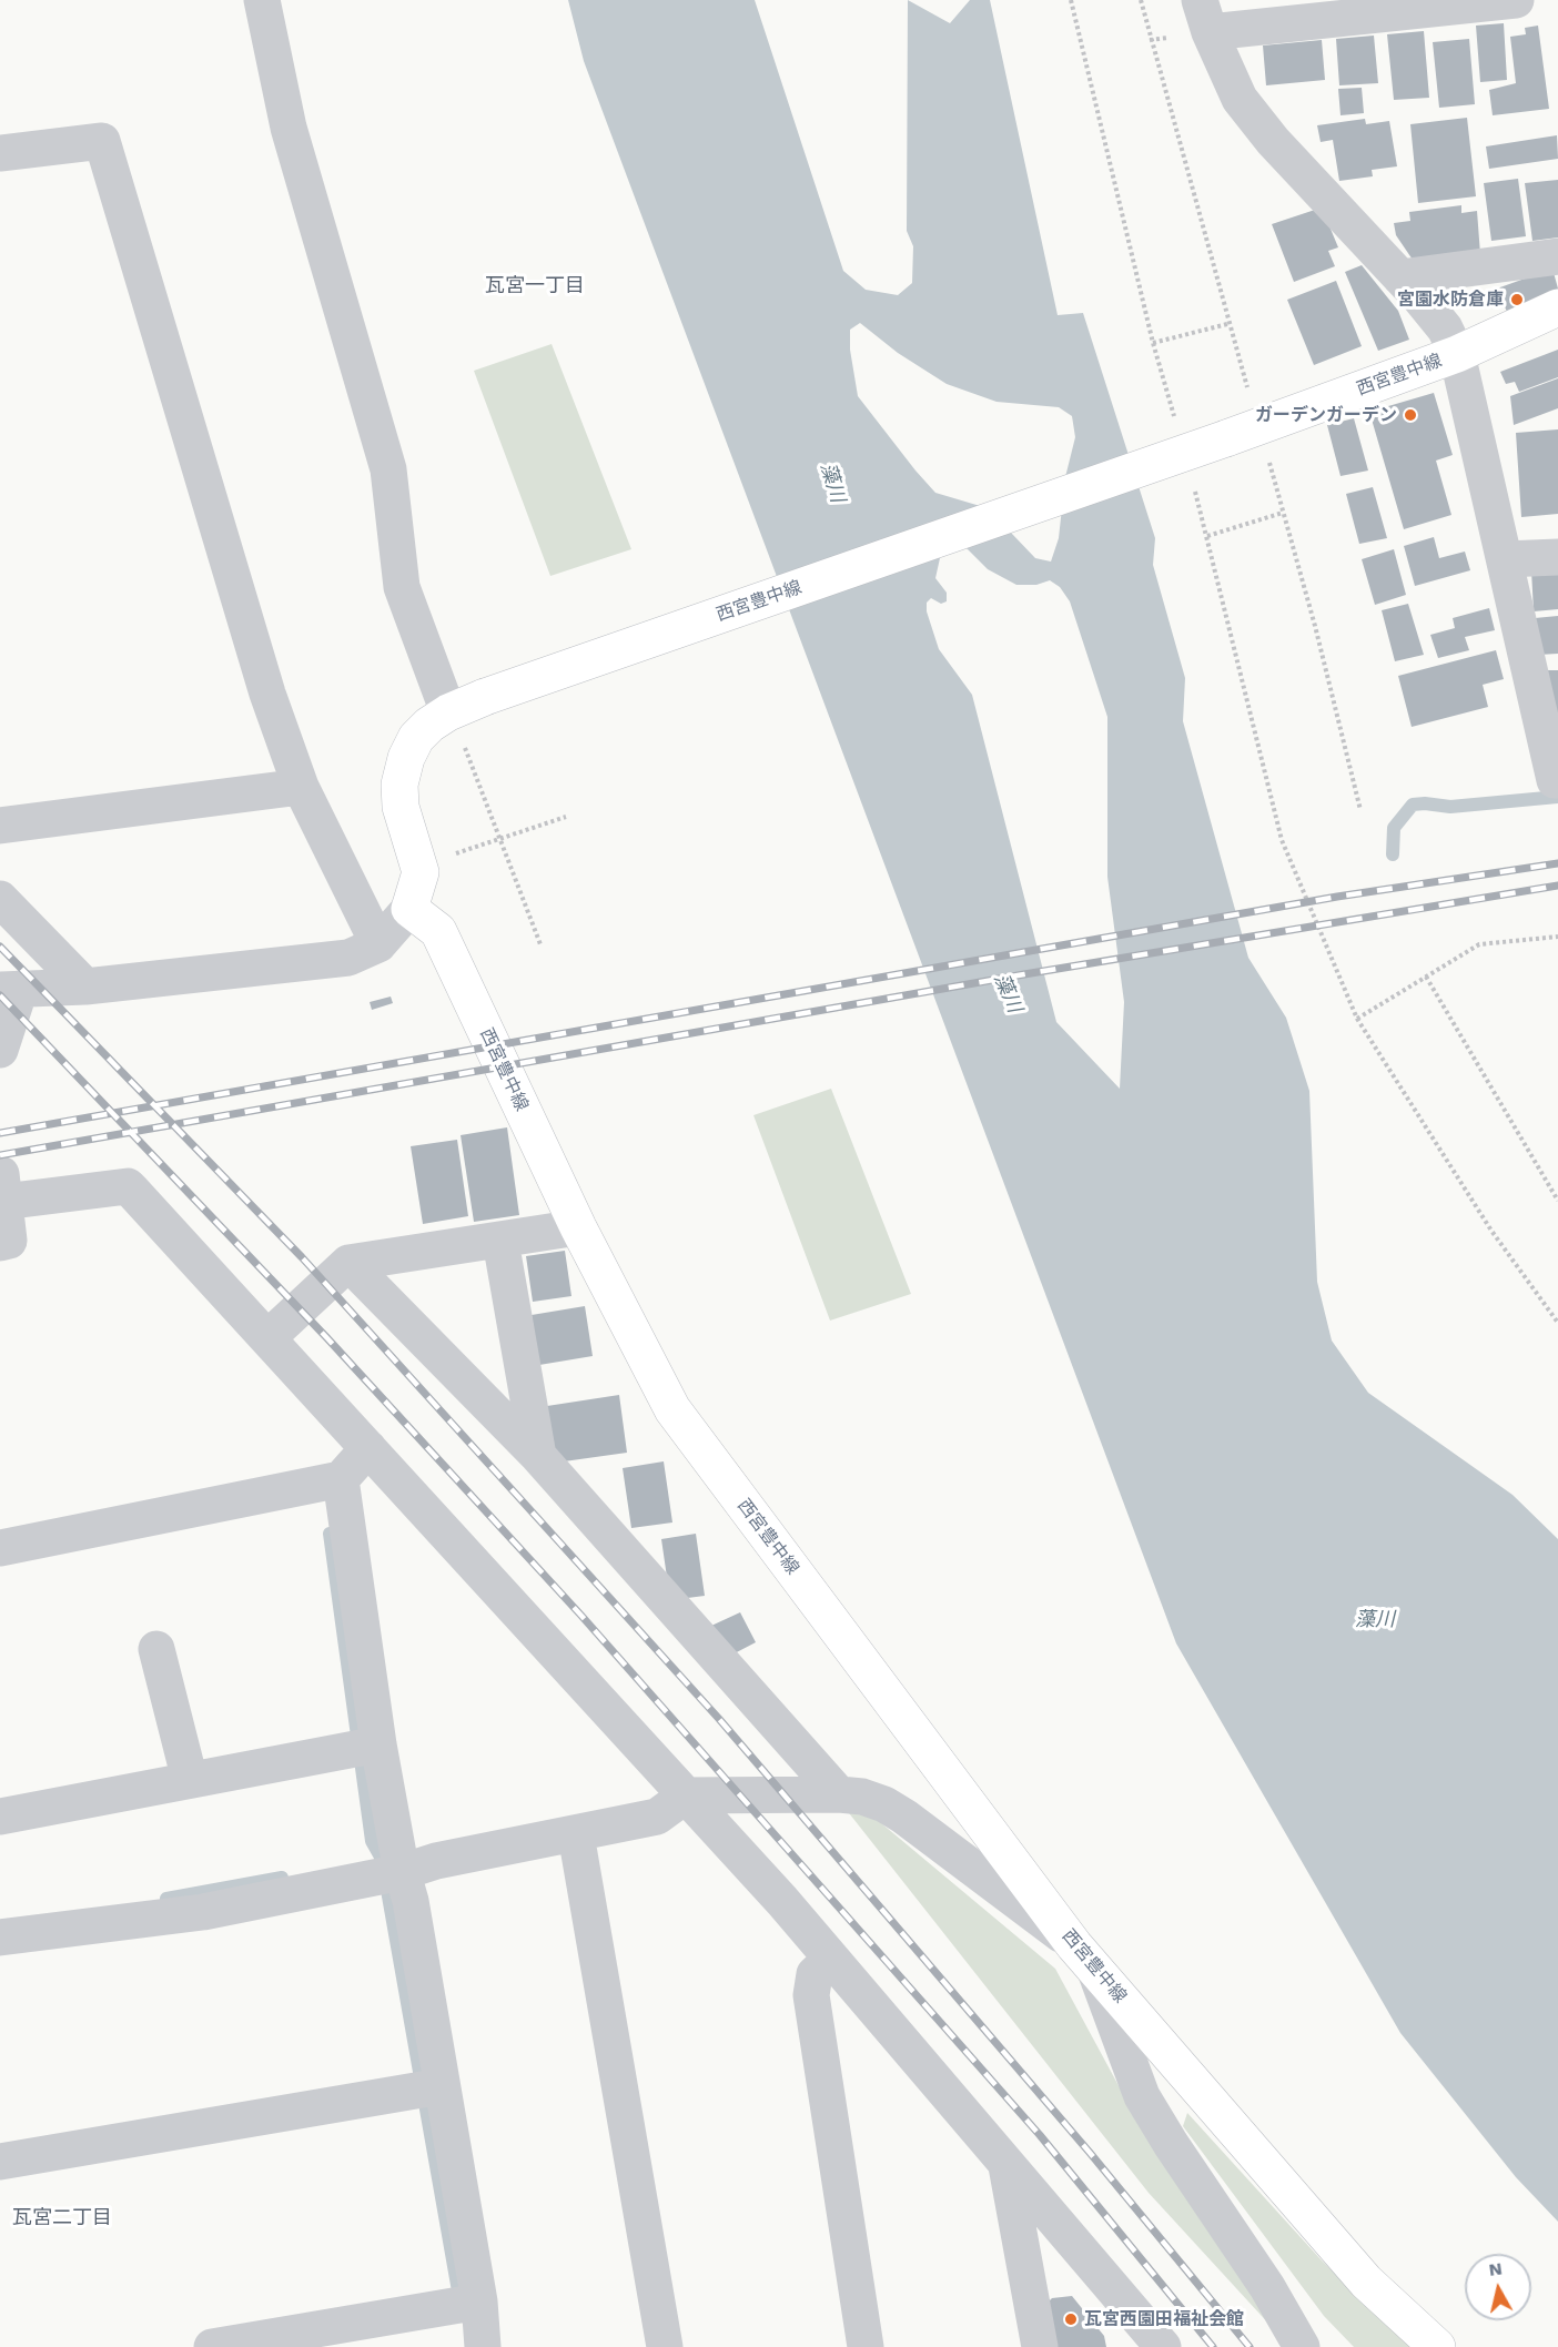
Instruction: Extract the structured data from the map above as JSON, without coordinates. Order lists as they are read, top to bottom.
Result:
{
  "streets": {
    "main road": ["西宮豊中線"]
  },
  "districts": ["瓦宮一丁目", "瓦宮二丁目"],
  "water": ["藻川"],
  "places": ["宮園水防倉庫", "ガーデンガーデン", "瓦宮西園田福祉会館"],
  "north": "top"
}
